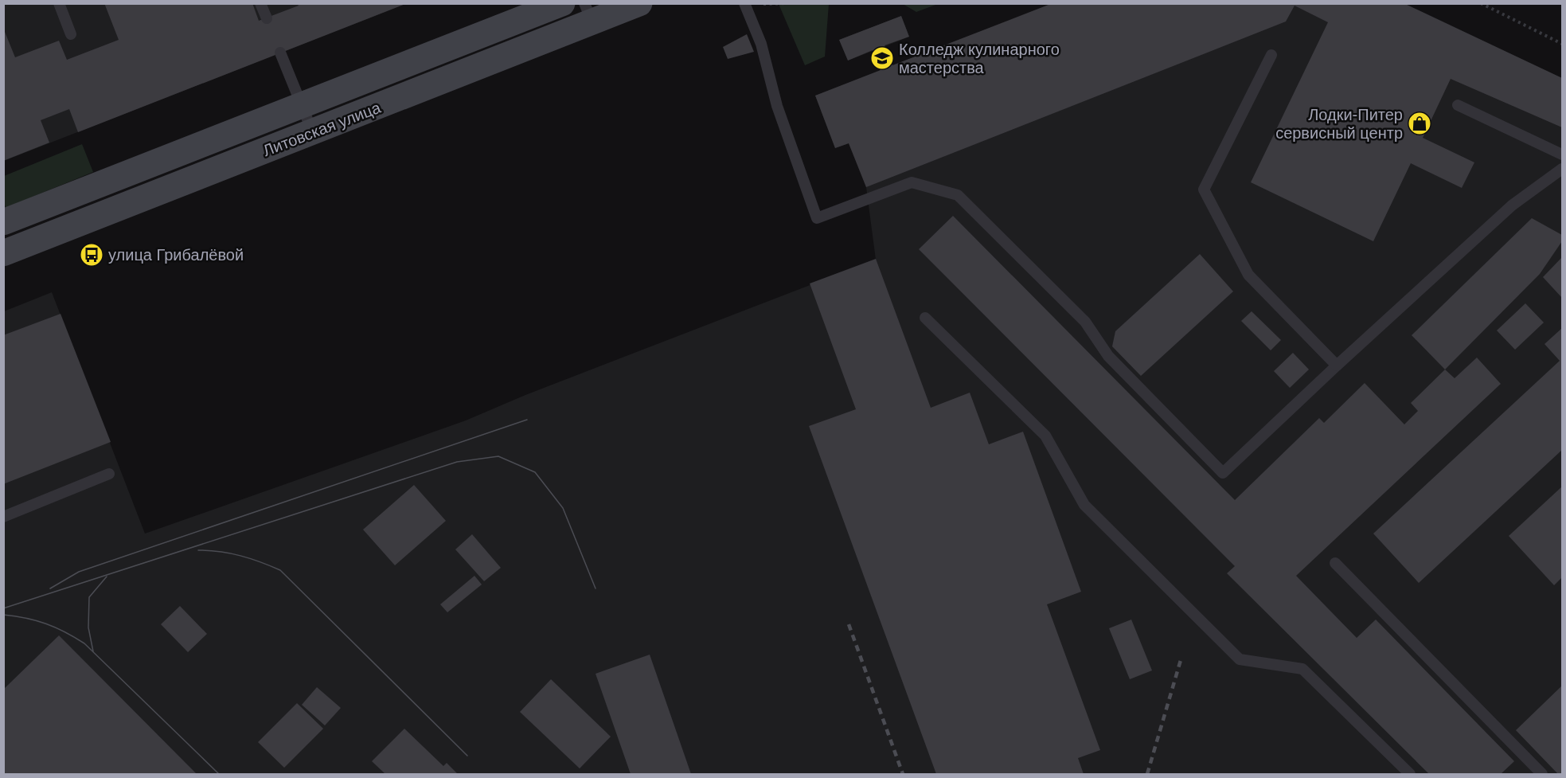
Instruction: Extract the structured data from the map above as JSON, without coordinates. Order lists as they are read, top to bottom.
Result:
{
  "streets": {
    "street": ["Литовская улица"]
  },
  "places": {
    "school or university": ["Колледж кулинарного мастерства"],
    "shop": ["Лодки-Питер сервисный центр"],
    "bus stop": ["улица Грибалёвой"]
  }
}
